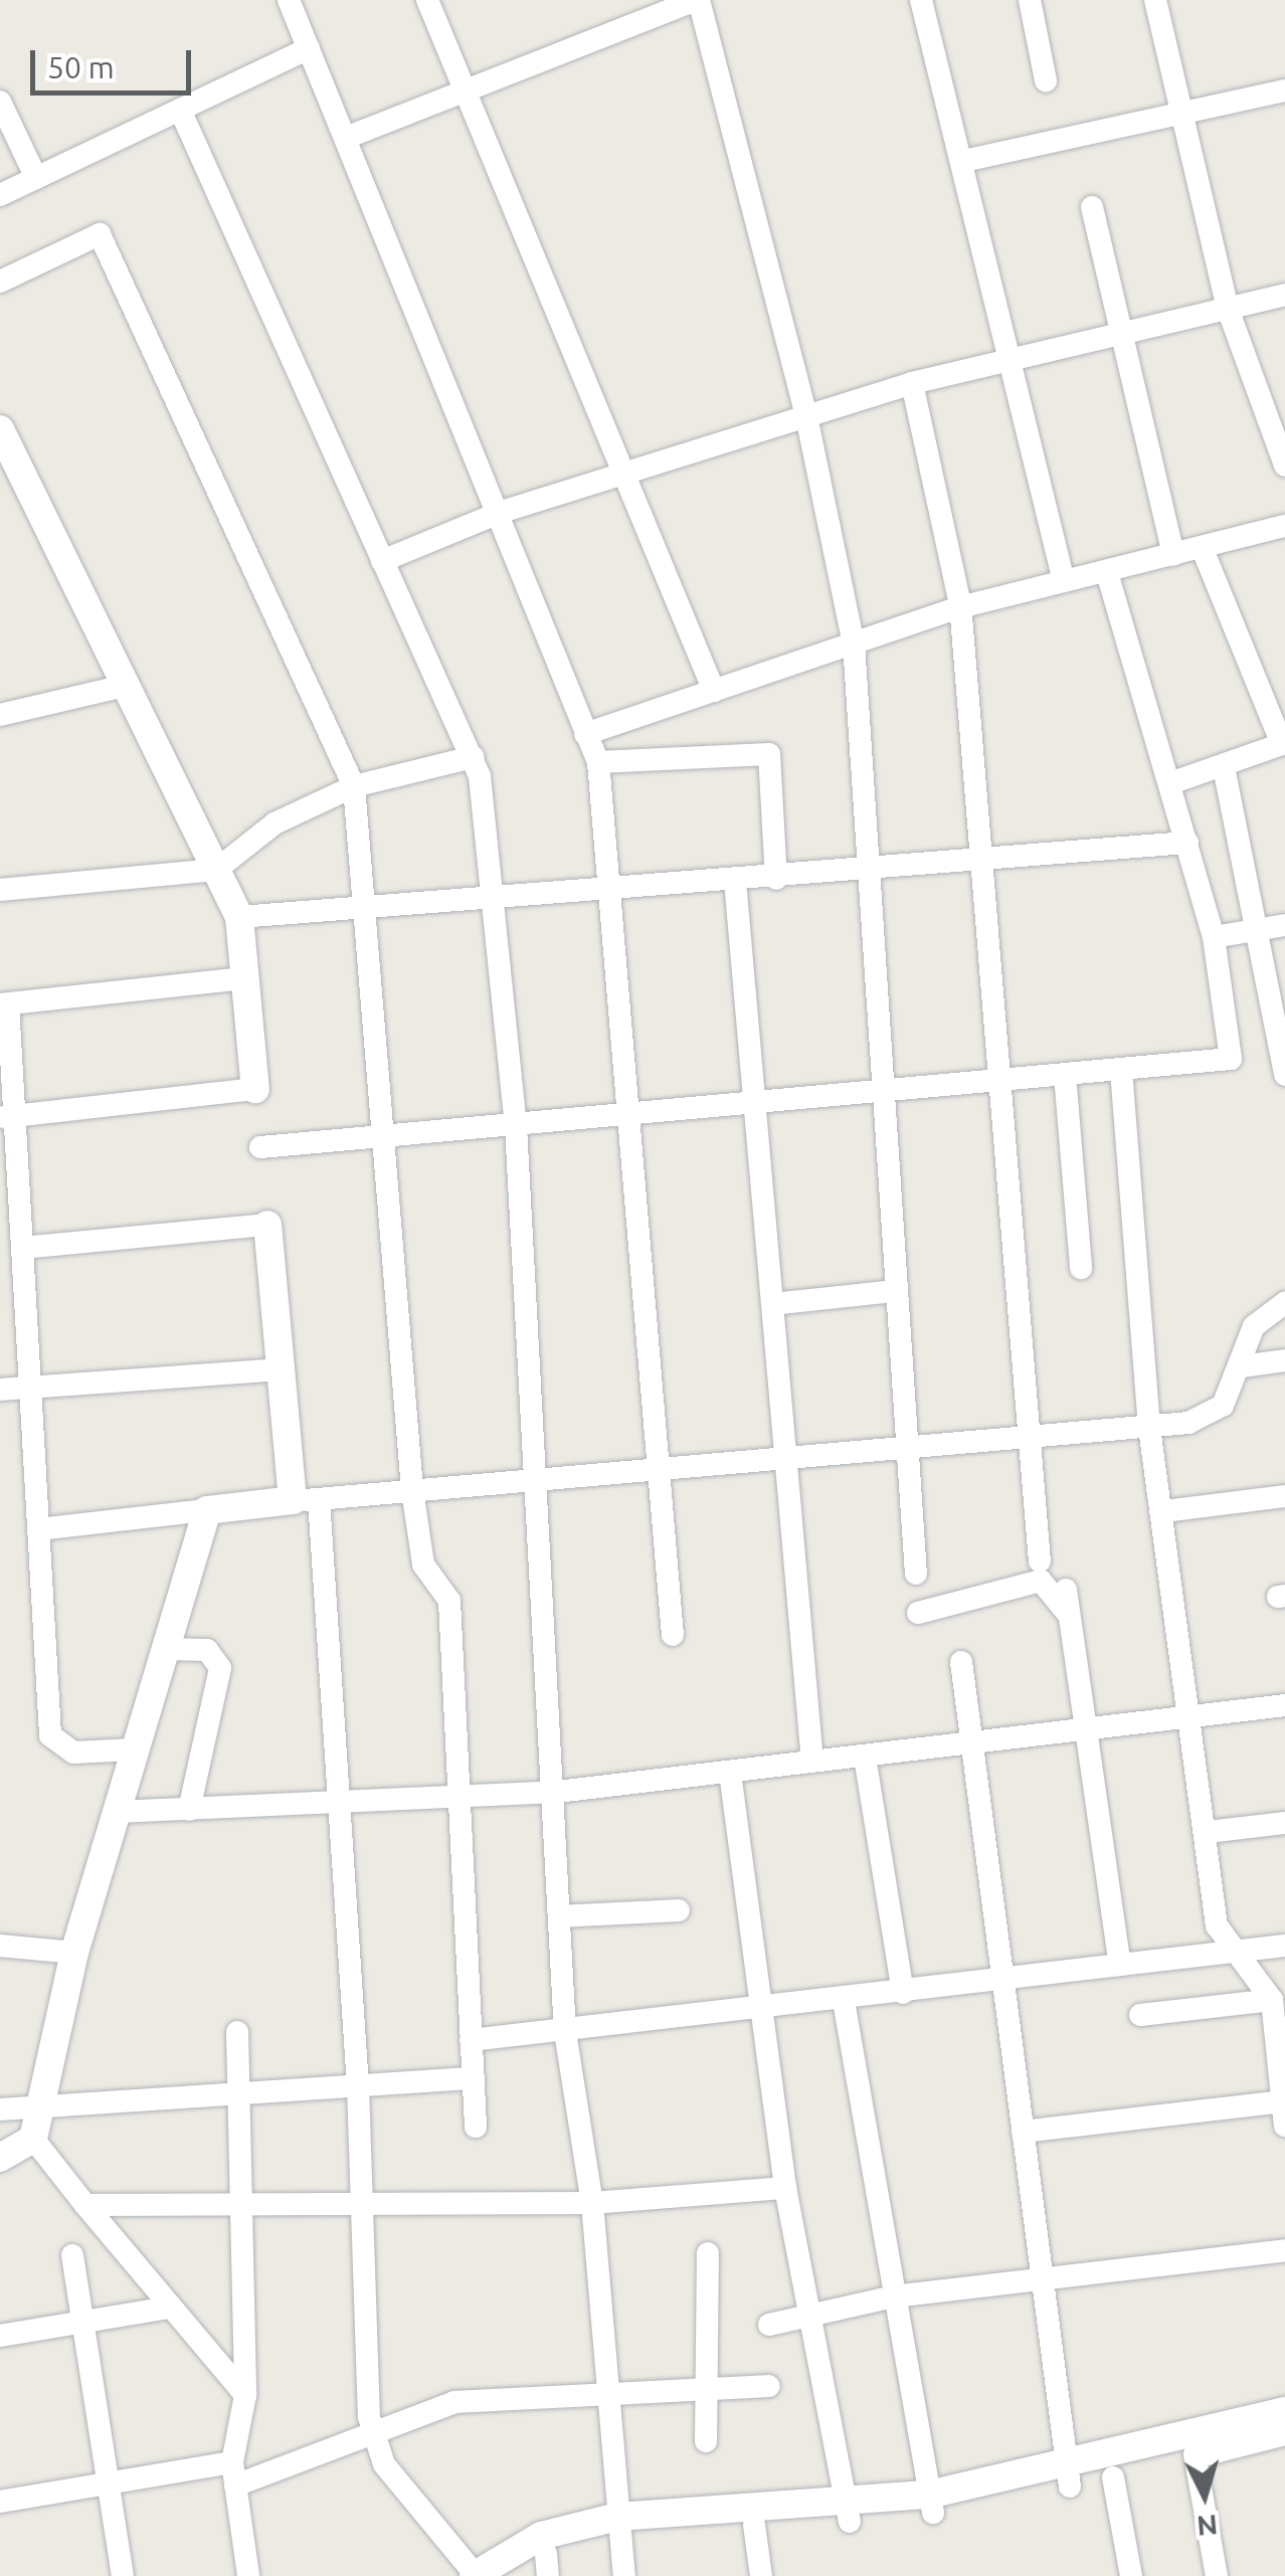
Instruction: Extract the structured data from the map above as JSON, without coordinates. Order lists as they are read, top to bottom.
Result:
{
  "scale_bar": "50 m",
  "north": "bottom"
}
